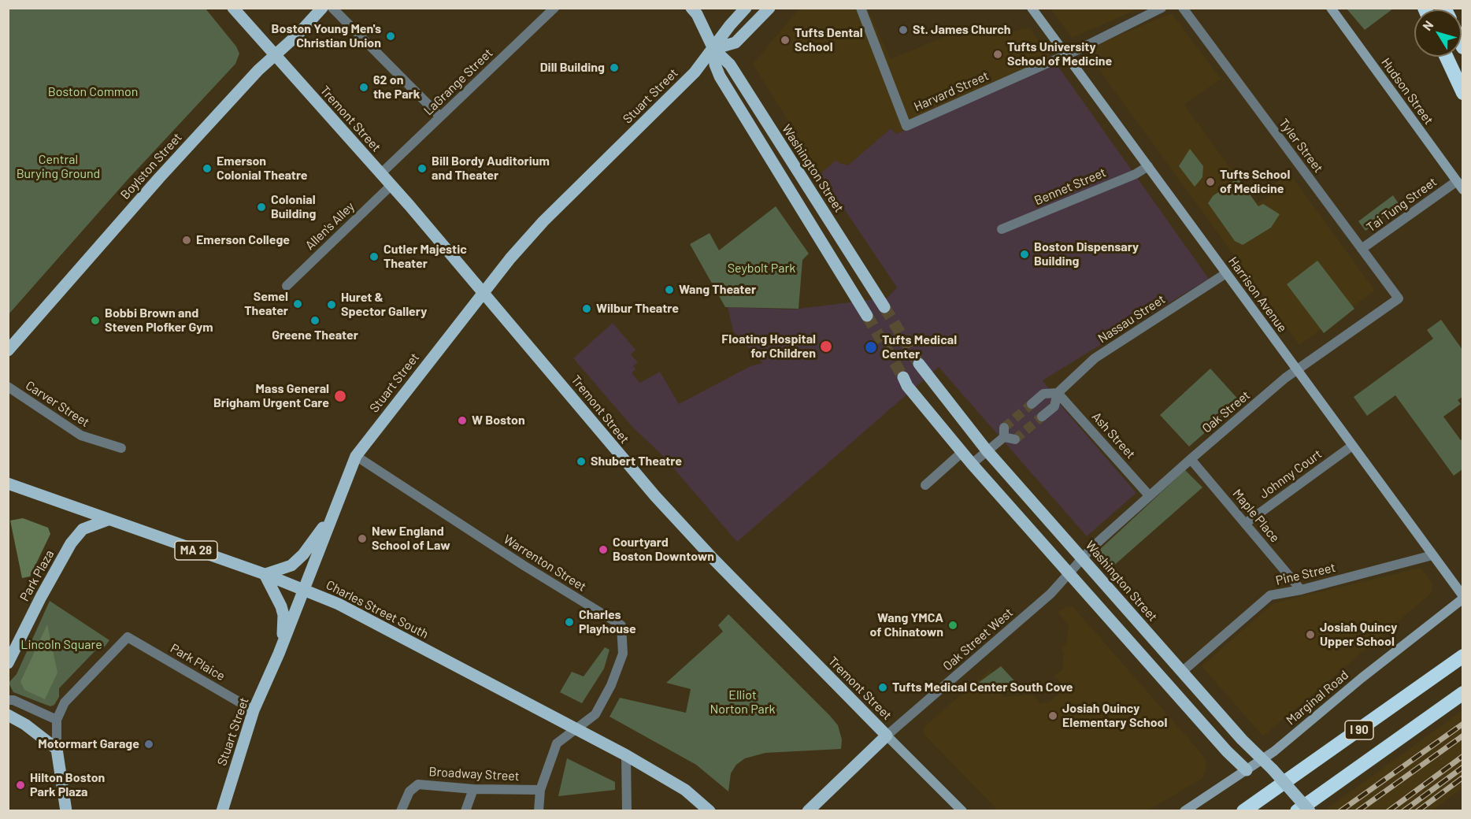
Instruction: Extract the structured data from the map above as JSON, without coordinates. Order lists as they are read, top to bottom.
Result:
{
  "streets": {
    "highway": ["I 90"],
    "main road": [
      "Hudson Street",
      "Stuart Street",
      "Tremont Street",
      "Boylston Street",
      "Washington Street",
      "Harrison Avenue",
      "MA 28",
      "Park Plaza",
      "Charles Street South",
      "Marginal Road"
    ],
    "street": [
      "LaGrange Street",
      "Harvard Street",
      "Tyler Street",
      "Bennet Street",
      "Tai Tung Street",
      "Allen's Alley",
      "Nassau Street",
      "Carver Street",
      "Oak Street",
      "Ash Street",
      "Johnny Court",
      "Maple Place",
      "Warrenton Street",
      "Pine Street",
      "Oak Street West",
      "Park Plaice",
      "Broadway Street"
    ]
  },
  "crossings": [
    ["LaGrange Street", "Tremont Street"],
    ["Harvard Street", "Harrison Avenue"],
    ["Hudson Street", "Tai Tung Street"],
    ["Stuart Street", "Tremont Street"],
    ["Stuart Street", "Washington Street"],
    ["Stuart Street", "Warrenton Street"],
    ["Stuart Street", "Charles Street South"],
    ["Stuart Street", "Park Plaice"],
    ["Tremont Street", "Boylston Street"],
    ["Tremont Street", "Allen's Alley"],
    ["Tremont Street", "Oak Street West"],
    ["Tyler Street", "Tai Tung Street"],
    ["Tyler Street", "Oak Street"],
    ["Washington Street", "Oak Street"],
    ["Washington Street", "Pine Street"],
    ["Washington Street", "Oak Street West"],
    ["Washington Street", "Marginal Road"],
    ["Bennet Street", "Harrison Avenue"],
    ["Harrison Avenue", "Nassau Street"],
    ["Harrison Avenue", "Oak Street"],
    ["Harrison Avenue", "Johnny Court"],
    ["Harrison Avenue", "Pine Street"],
    ["Harrison Avenue", "Marginal Road"],
    ["Nassau Street", "Ash Street"],
    ["Oak Street", "Ash Street"],
    ["Oak Street", "Maple Place"],
    ["Oak Street", "Oak Street West"],
    ["Johnny Court", "Maple Place"],
    ["Maple Place", "Pine Street"],
    ["Warrenton Street", "Charles Street South"],
    ["Park Plaza", "Charles Street South"]
  ],
  "parks": [
    "Boston Common",
    "Central Burying Ground",
    "Seybolt Park",
    "Lincoln Square",
    "Elliot Norton Park"
  ],
  "places": [
    "St. James Church",
    "Boston Young Men's Christian Union",
    "Tufts Dental School",
    "Tufts University School of Medicine",
    "Dill Building",
    "62 on the Park",
    "Emerson Colonial Theatre",
    "Bill Bordy Auditorium and Theater",
    "Tufts School of Medicine",
    "Colonial Building",
    "Emerson College",
    "Boston Dispensary Building",
    "Cutler Majestic Theater",
    "Wang Theater",
    "Semel Theater",
    "Huret & Spector Gallery",
    "Wilbur Theatre",
    "Bobbi Brown and Steven Plofker Gym",
    "Greene Theater",
    "Floating Hospital for Children",
    "Tufts Medical Center",
    "Mass General Brigham Urgent Care",
    "W Boston",
    "Shubert Theatre",
    "New England School of Law",
    "Courtyard Boston Downtown",
    "Charles Playhouse",
    "Wang YMCA of Chinatown",
    "Josiah Quincy Upper School",
    "Tufts Medical Center South Cove",
    "Josiah Quincy Elementary School",
    "Motormart Garage",
    "Hilton Boston Park Plaza"
  ],
  "north": "top left"
}
